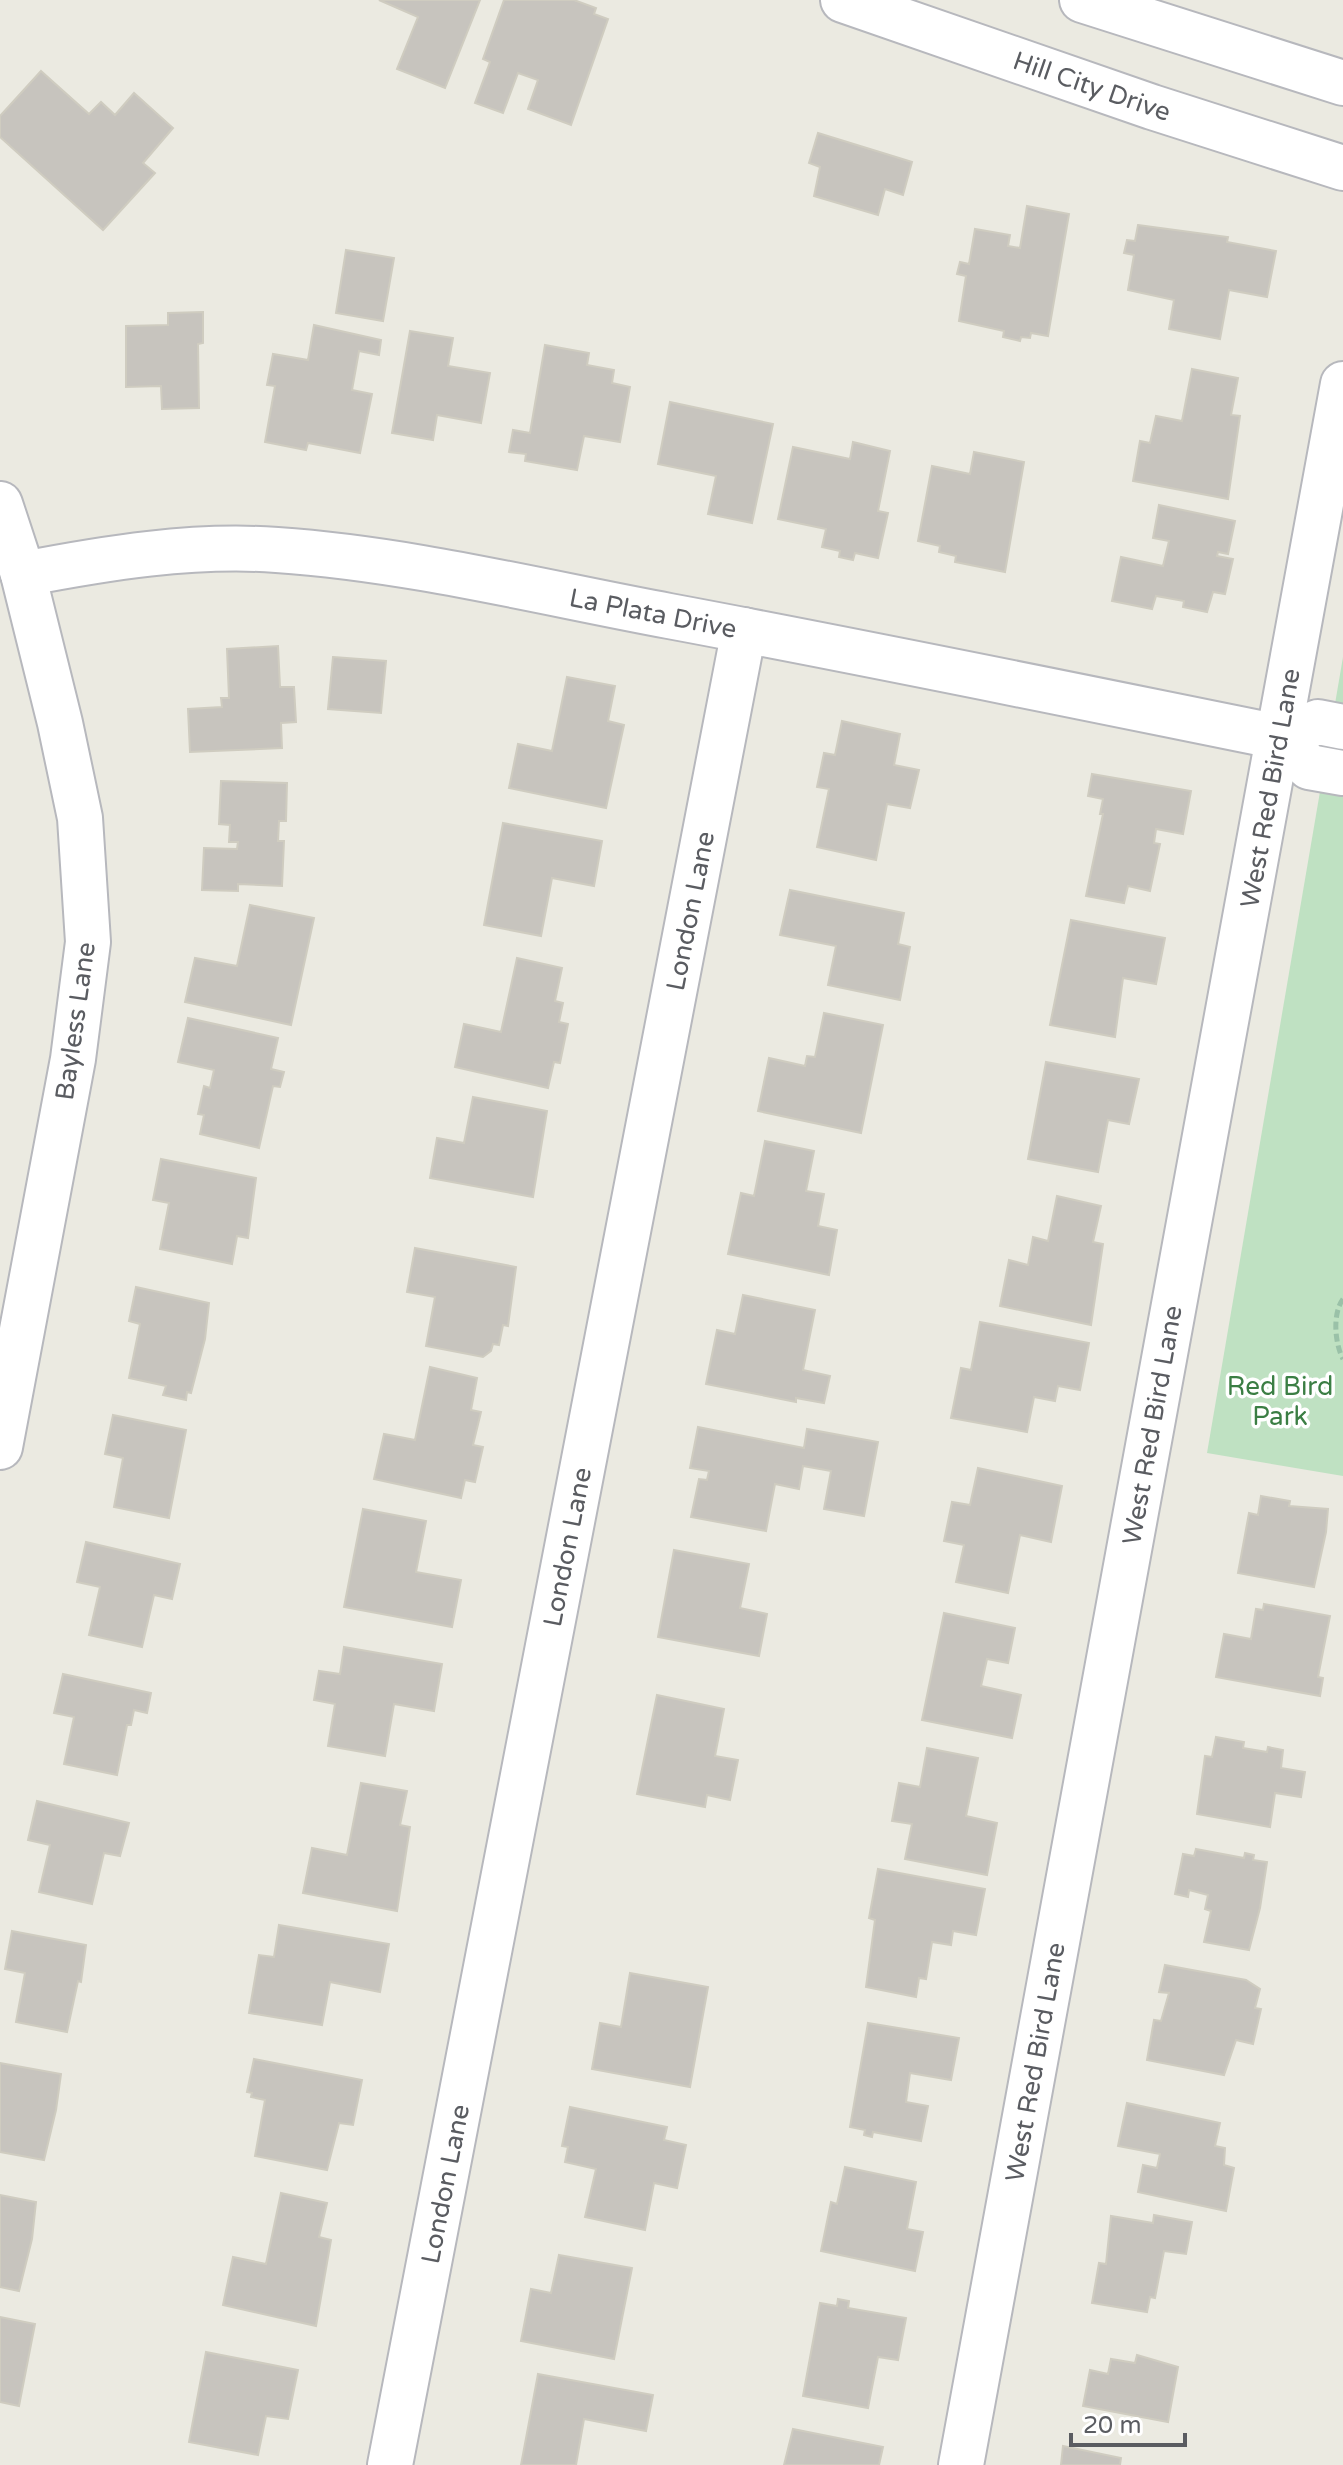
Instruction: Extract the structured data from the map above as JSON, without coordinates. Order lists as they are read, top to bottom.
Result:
{
  "streets": {
    "street": [
      "Hill City Drive",
      "La Plata Drive",
      "West Red Bird Lane",
      "London Lane",
      "Bayless Lane"
    ]
  },
  "crossings": [
    ["La Plata Drive", "West Red Bird Lane"],
    ["La Plata Drive", "London Lane"],
    ["La Plata Drive", "Bayless Lane"]
  ],
  "parks": ["Red Bird Park"],
  "scale_bar": "20 m"
}
